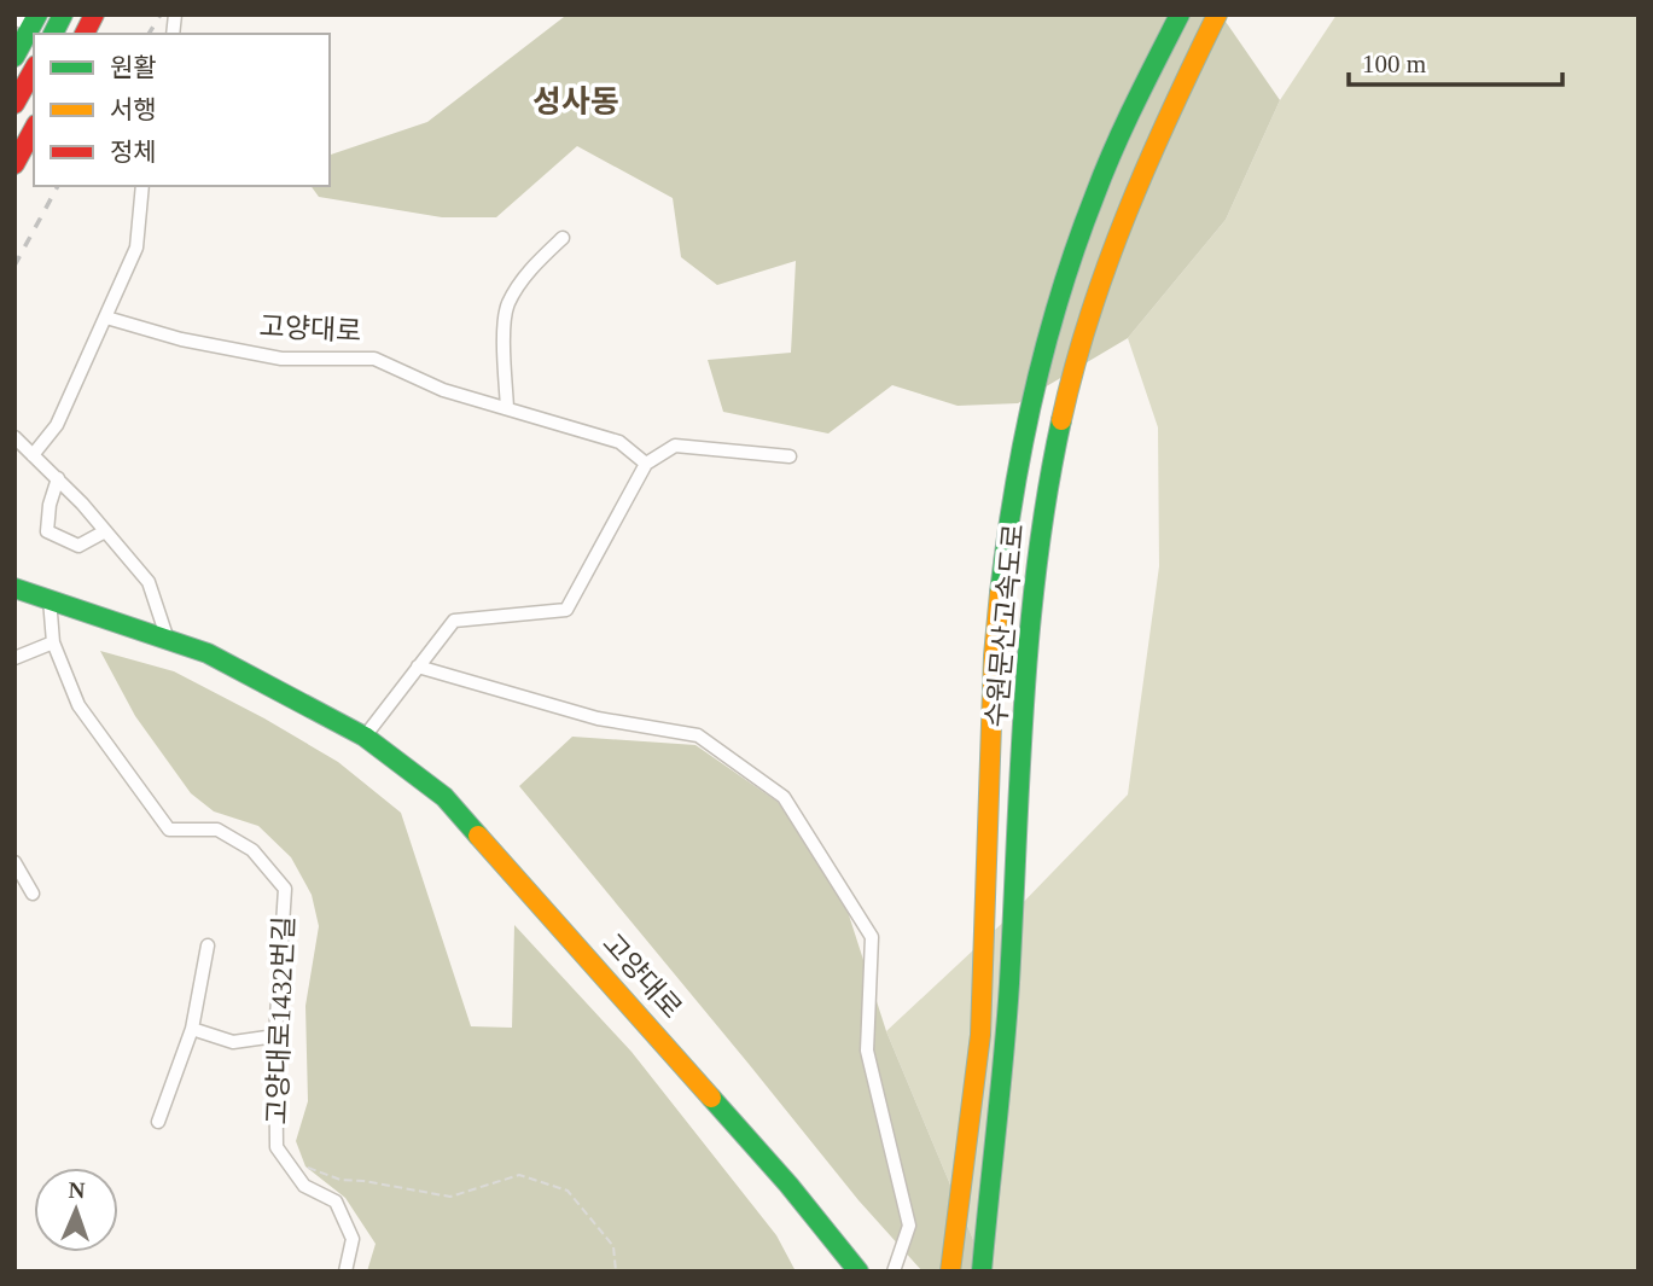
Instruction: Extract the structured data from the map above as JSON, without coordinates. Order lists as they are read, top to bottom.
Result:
{
  "streets": {
    "main road": ["고양대로", "수원문산고속도로"],
    "street": ["고양대로1432번길"]
  },
  "crossings": [
    ["고양대로", "고양대로1432번길"]
  ],
  "districts": ["성사동"],
  "legend": ["원활", "서행", "정체"],
  "scale_bar": "100 m",
  "north": "top"
}
